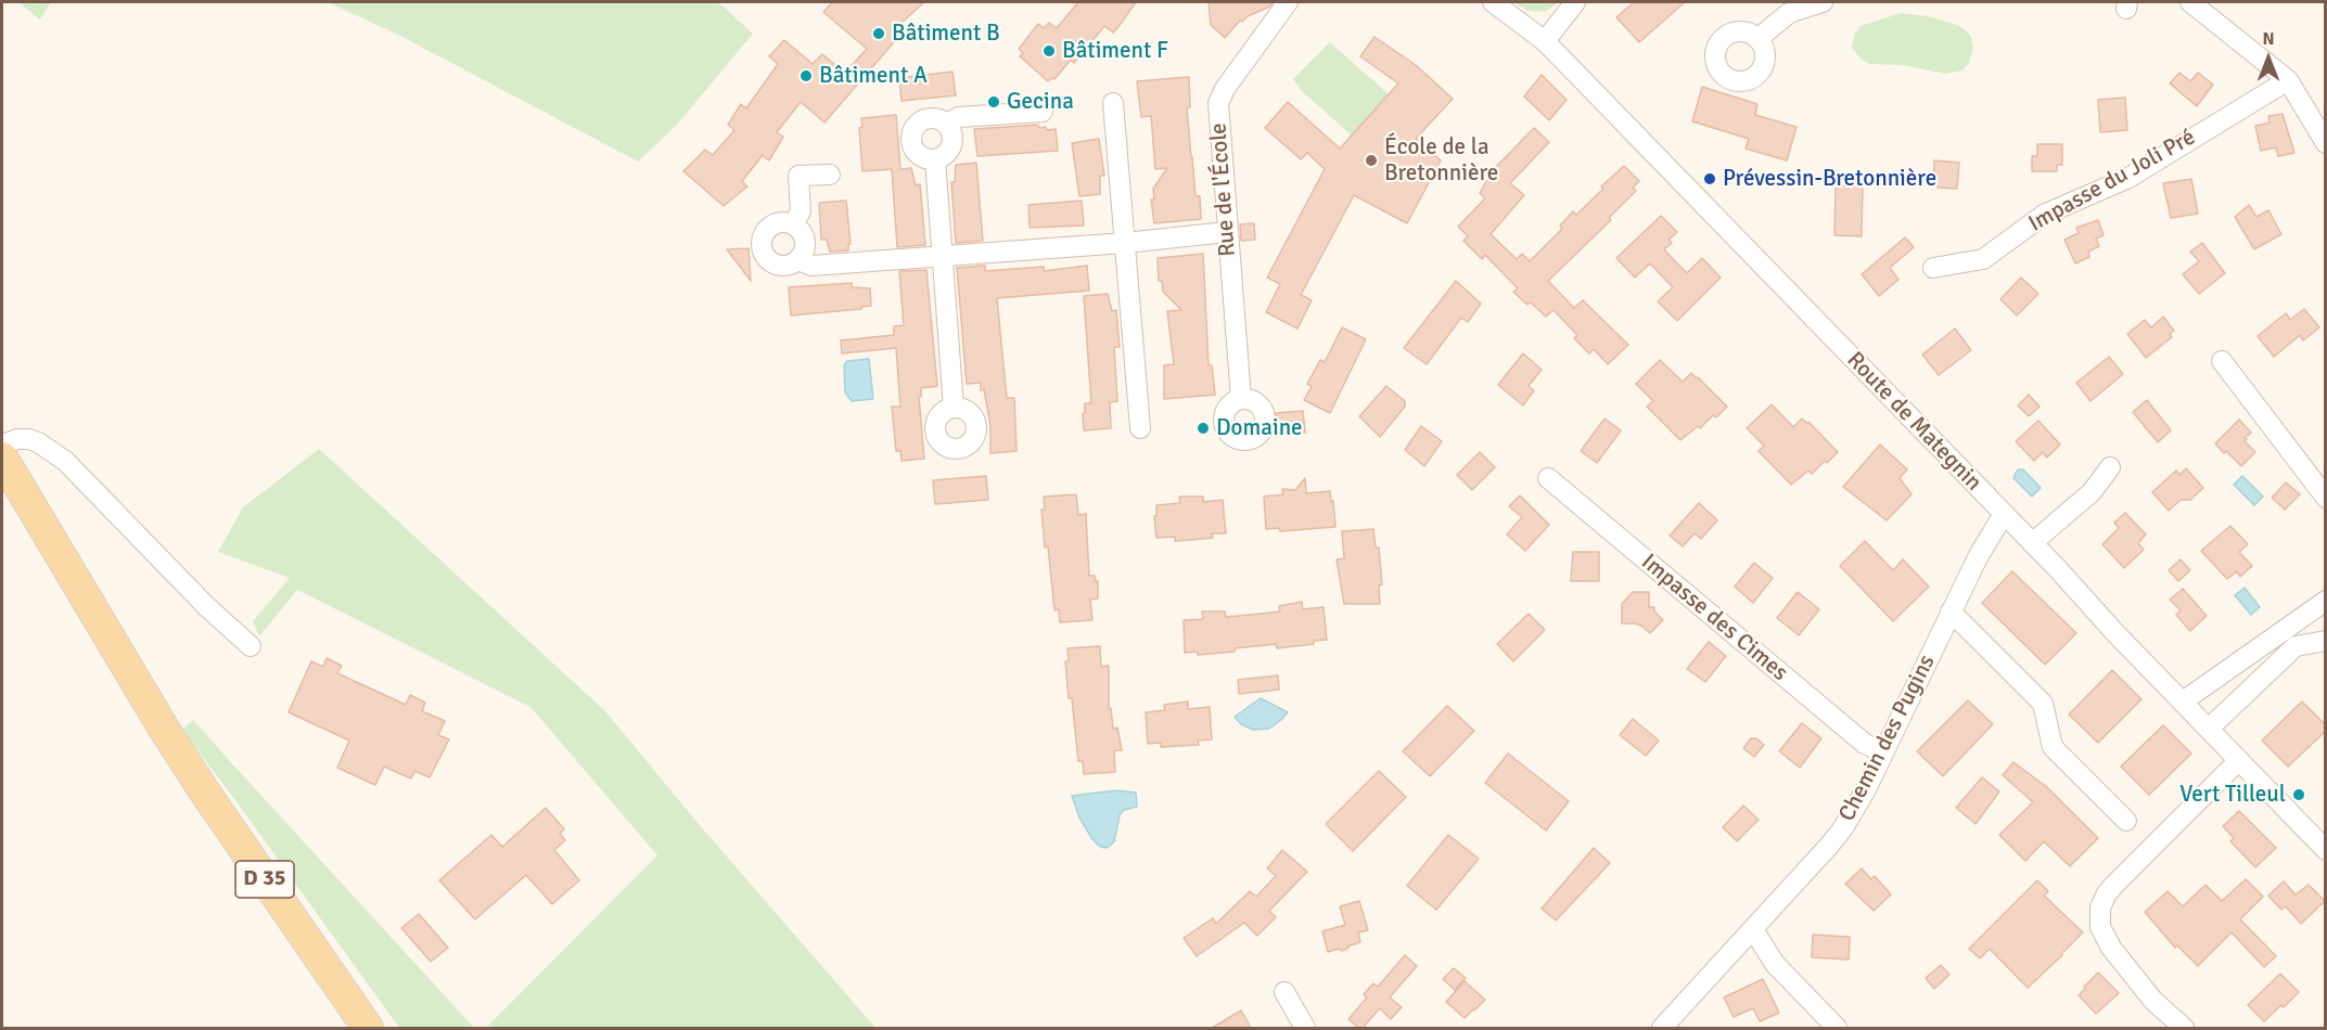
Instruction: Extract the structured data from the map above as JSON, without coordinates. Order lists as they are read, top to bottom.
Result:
{
  "streets": {
    "main road": ["D 35"],
    "street": [
      "Impasse du Joli Pré",
      "Rue de l'École",
      "Route de Mategnin",
      "Impasse des Cimes",
      "Chemin des Pugins"
    ]
  },
  "crossings": [
    ["Route de Mategnin", "Chemin des Pugins"],
    ["Impasse des Cimes", "Chemin des Pugins"]
  ],
  "places": [
    "Bâtiment B",
    "Bâtiment F",
    "Bâtiment A",
    "Gecina",
    "École de la Bretonnière",
    "Prévessin-Bretonnière",
    "Domaine",
    "Vert Tilleul"
  ],
  "north": "top"
}
